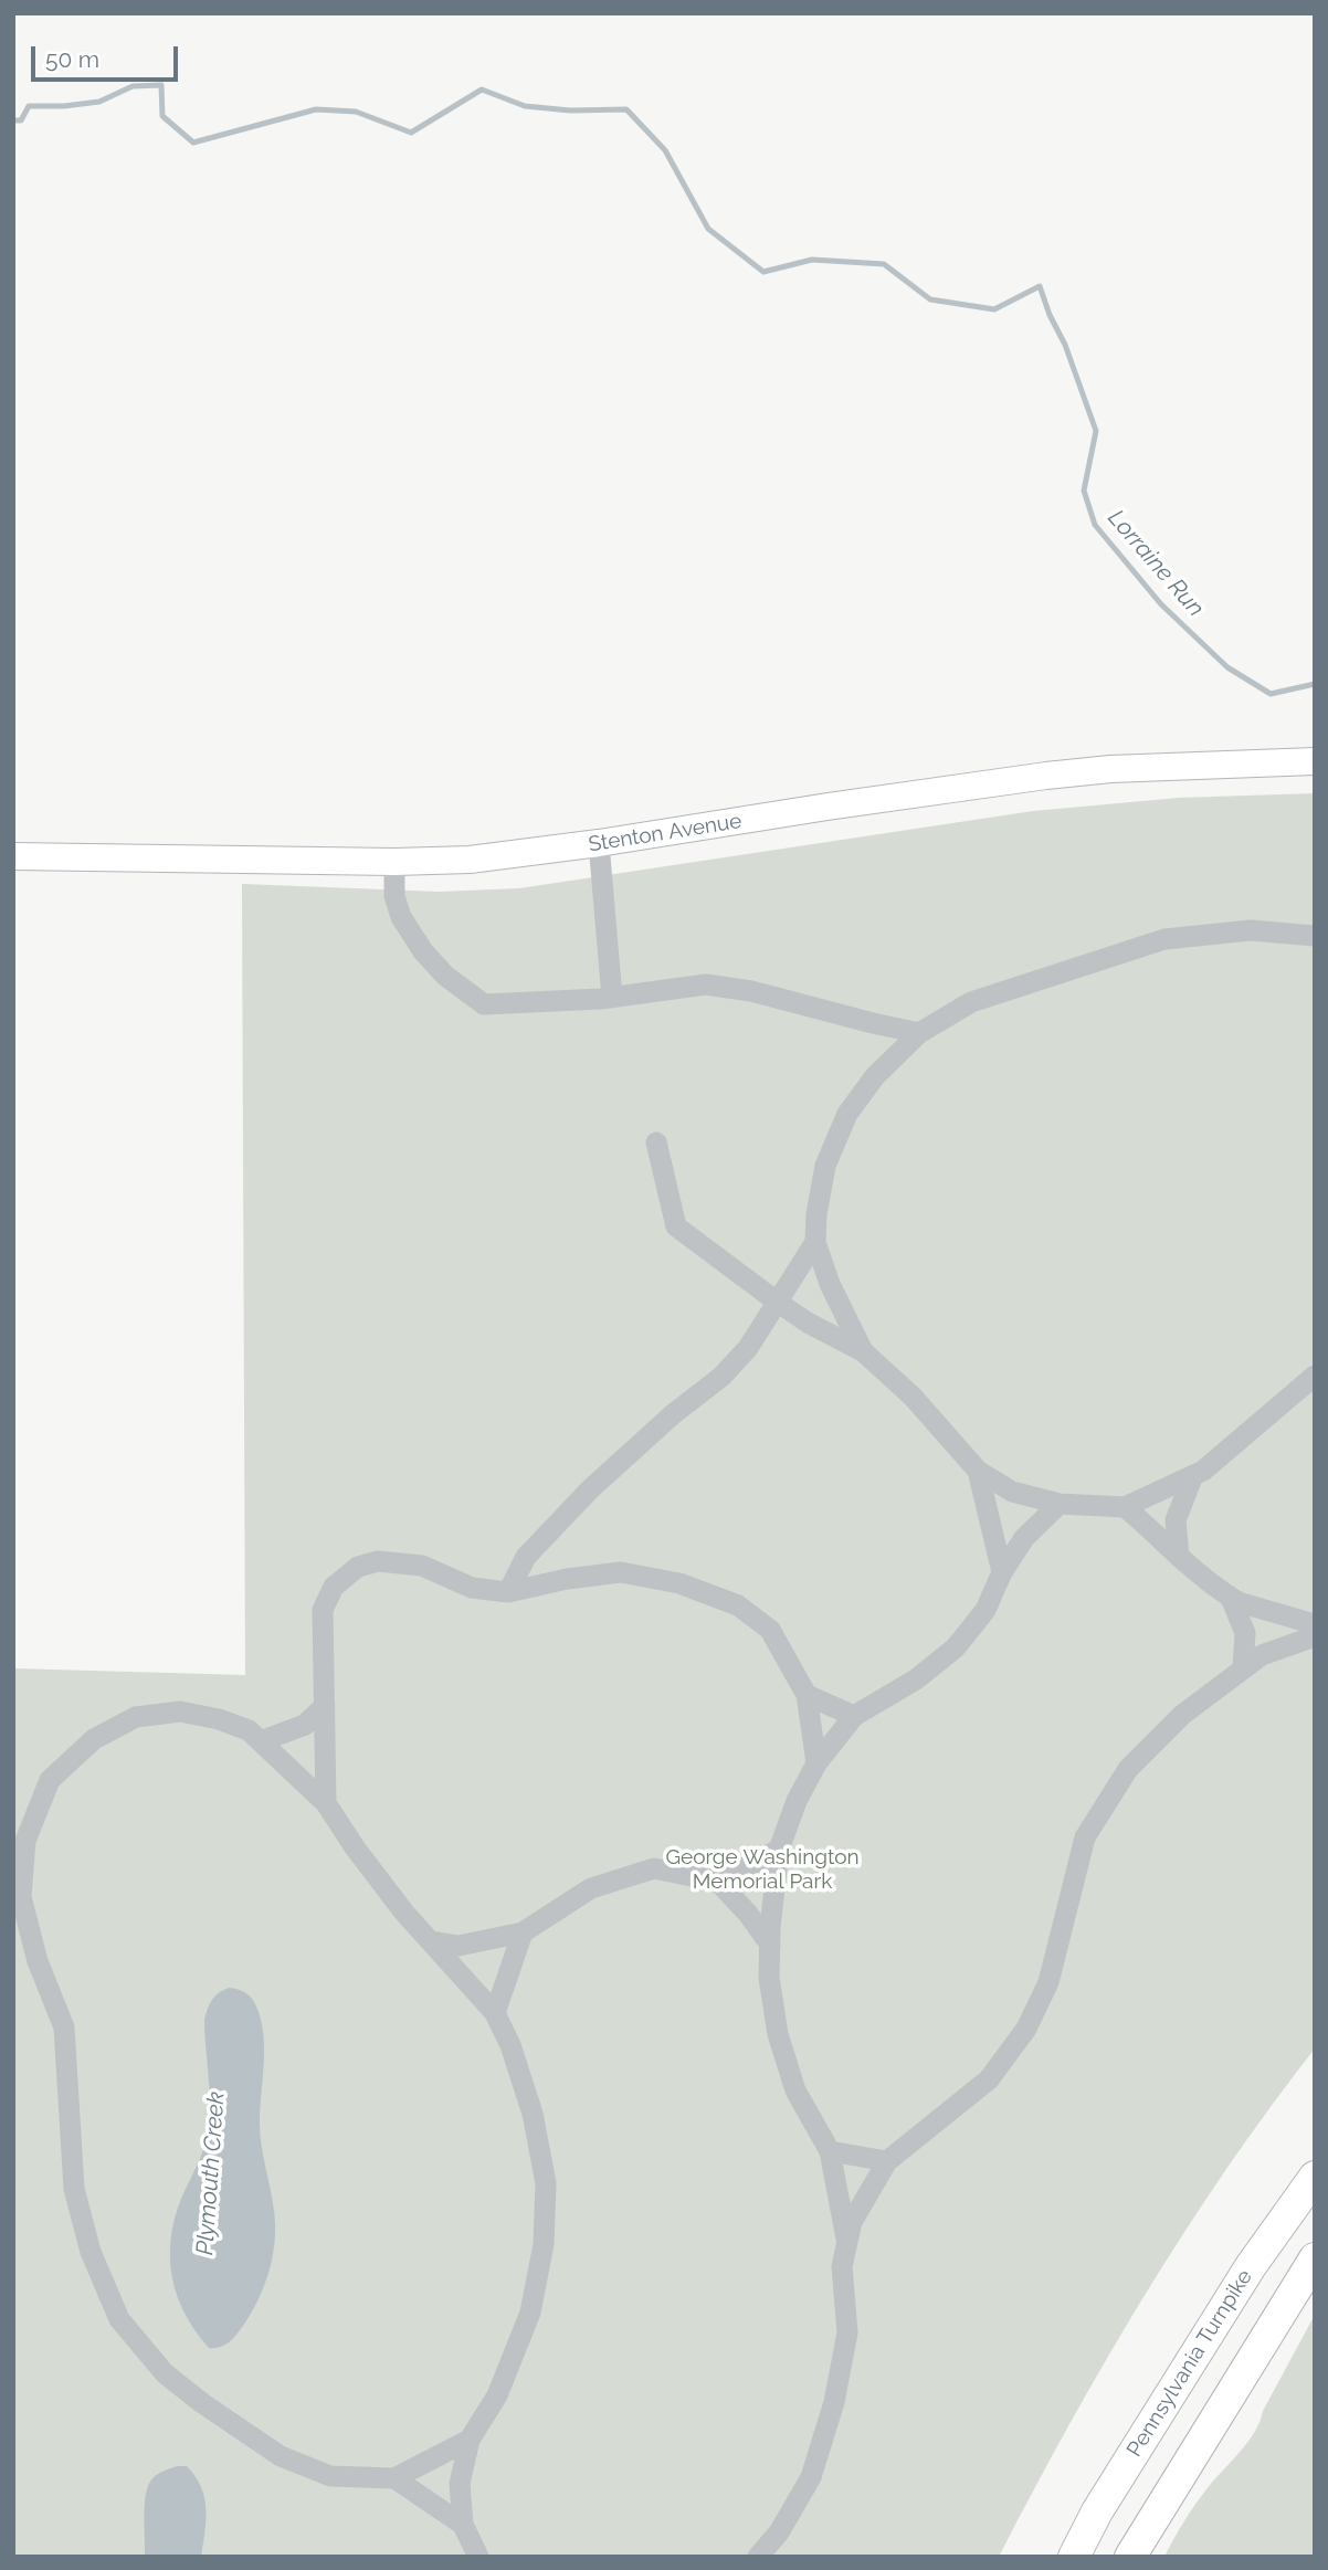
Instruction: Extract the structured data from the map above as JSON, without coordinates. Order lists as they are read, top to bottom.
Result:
{
  "streets": {
    "highway": ["Pennsylvania Turnpike"],
    "main road": ["Stenton Avenue"]
  },
  "water": ["Lorraine Run", "Plymouth Creek"],
  "parks": ["George Washington Memorial Park"],
  "scale_bar": "50 m"
}
